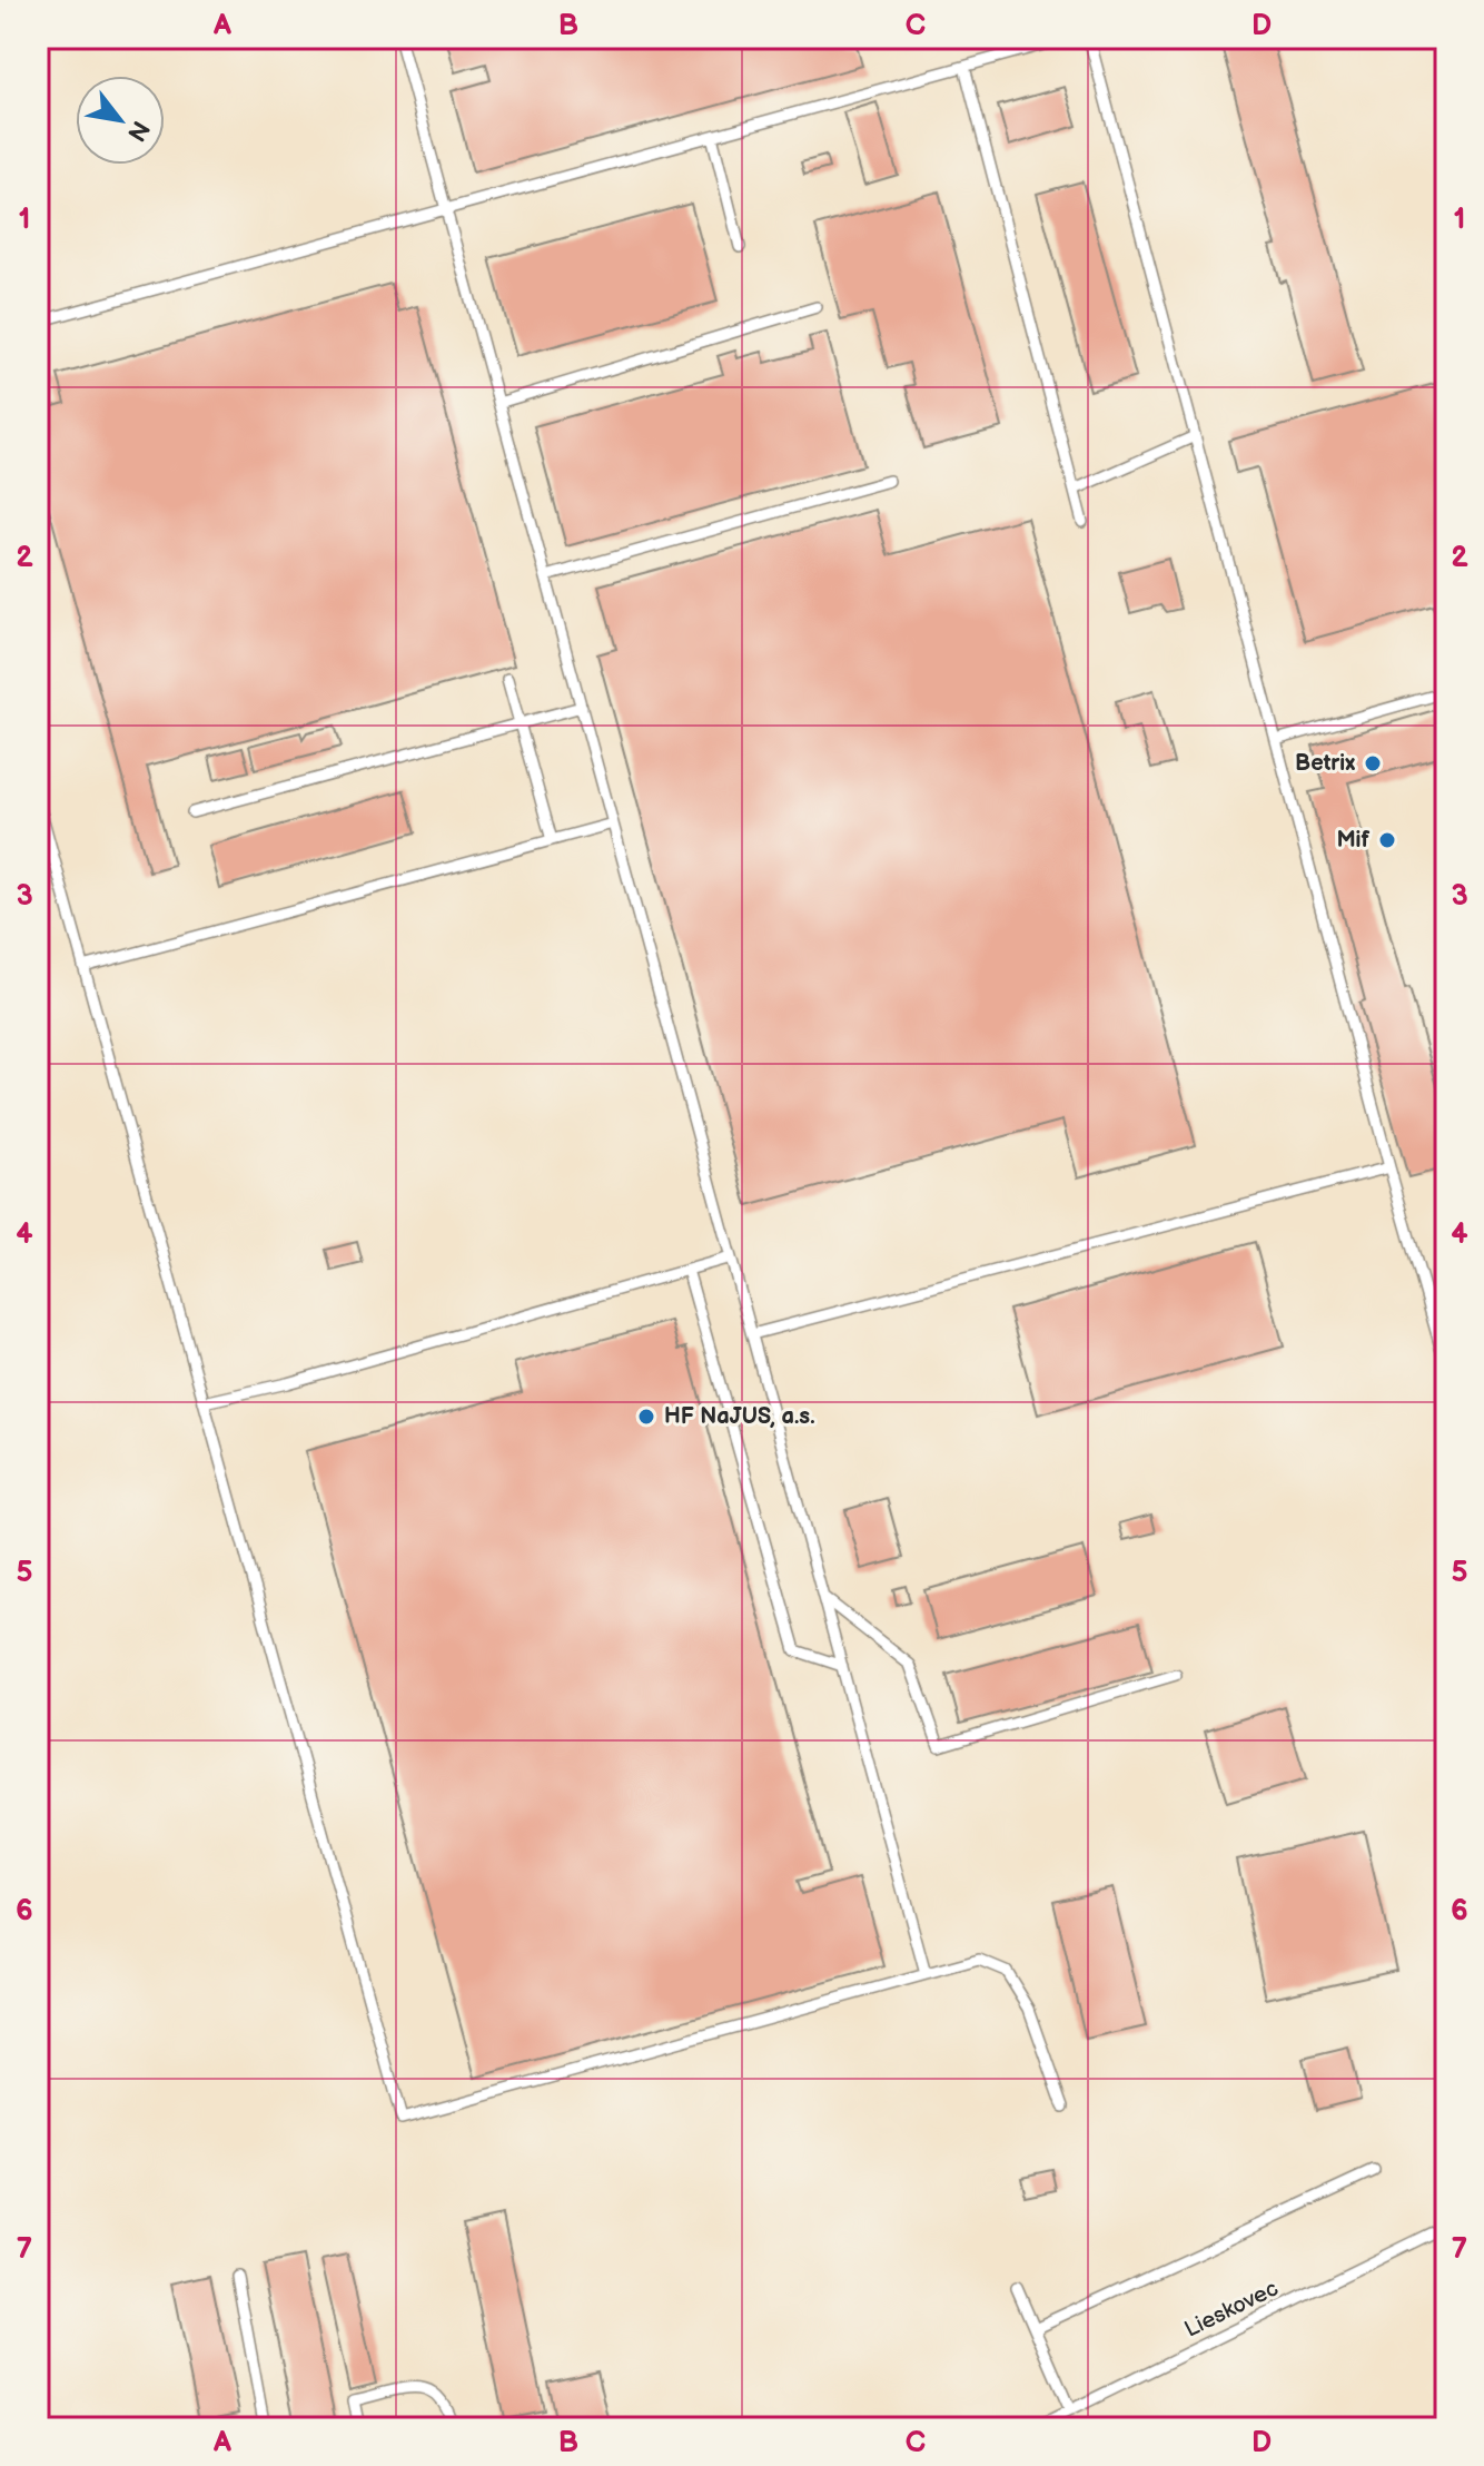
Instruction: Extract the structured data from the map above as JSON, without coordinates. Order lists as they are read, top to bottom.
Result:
{
  "streets": {
    "lane": ["Lieskovec"]
  },
  "places": ["Betrix", "Mif", "HF NaJUS, a.s."],
  "north": "bottom right",
  "grid": {
    "columns": [
      "A",
      "B",
      "C",
      "D"
    ],
    "rows": [
      "1",
      "2",
      "3",
      "4",
      "5",
      "6",
      "7"
    ]
  }
}
